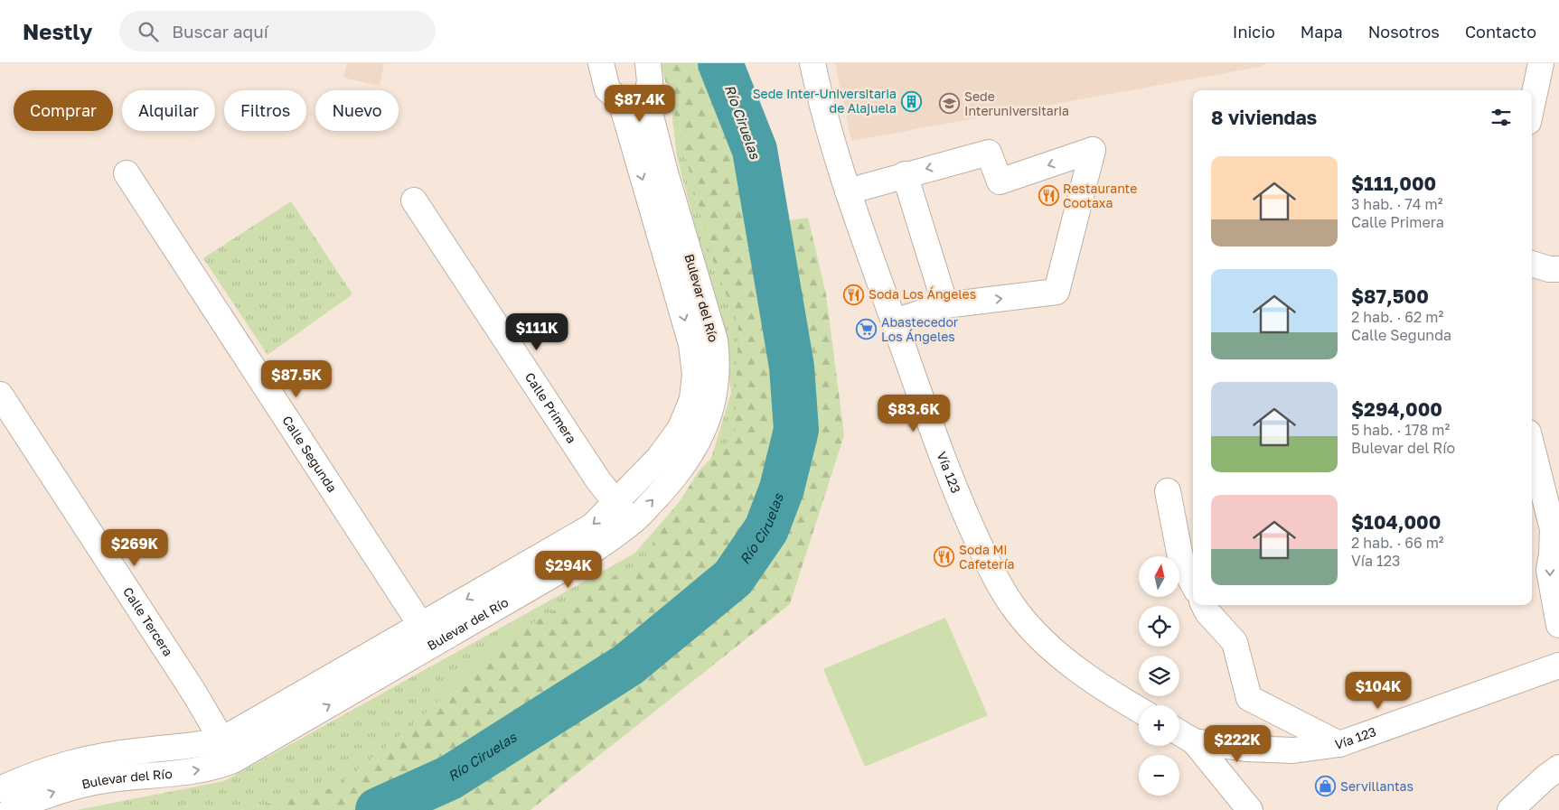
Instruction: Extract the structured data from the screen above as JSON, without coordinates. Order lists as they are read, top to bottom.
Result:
{
  "streets": {
    "street": [
      "Bulevar del Río",
      "Calle Primera",
      "Calle Segunda",
      "Vía 123",
      "Calle Tercera"
    ]
  },
  "crossings": [
    ["Bulevar del Río", "Calle Primera"],
    ["Bulevar del Río", "Calle Segunda"],
    ["Bulevar del Río", "Calle Tercera"]
  ],
  "water": ["Río Ciruelas"],
  "places": {
    "building": ["Sede Inter-Universitaria de Alajuela"],
    "school or university": ["Sede Interuniversitaria"],
    "restaurant": ["Restaurante Cootaxa", "Soda Los Ángeles", "Soda Mi Cafetería"],
    "supermarket": ["Abastecedor Los Ángeles"],
    "shop": ["Servillantas"]
  },
  "north": "top",
  "page": {
    "header": "Nestly",
    "search": "Buscar aquí",
    "nav": [
      "Inicio",
      "Mapa",
      "Nosotros",
      "Contacto"
    ],
    "price": [
      "$87.4K",
      "$111K",
      "$87.5K",
      "$83.6K",
      "$269K",
      "$294K",
      "$104K",
      "$222K"
    ],
    "chip": [
      "Comprar",
      "Alquilar",
      "Filtros",
      "Nuevo"
    ],
    "heading": "8 viviendas",
    "list": [
      {
        "name": "$111,000",
        "note": "3 hab. · 74 m² · Calle Primera"
      },
      {
        "name": "$87,500",
        "note": "2 hab. · 62 m² · Calle Segunda"
      },
      {
        "name": "$294,000",
        "note": "5 hab. · 178 m² · Bulevar del Río"
      },
      {
        "name": "$104,000",
        "note": "2 hab. · 66 m² · Vía 123"
      }
    ],
    "map_buttons": ["+", "−"]
  }
}
